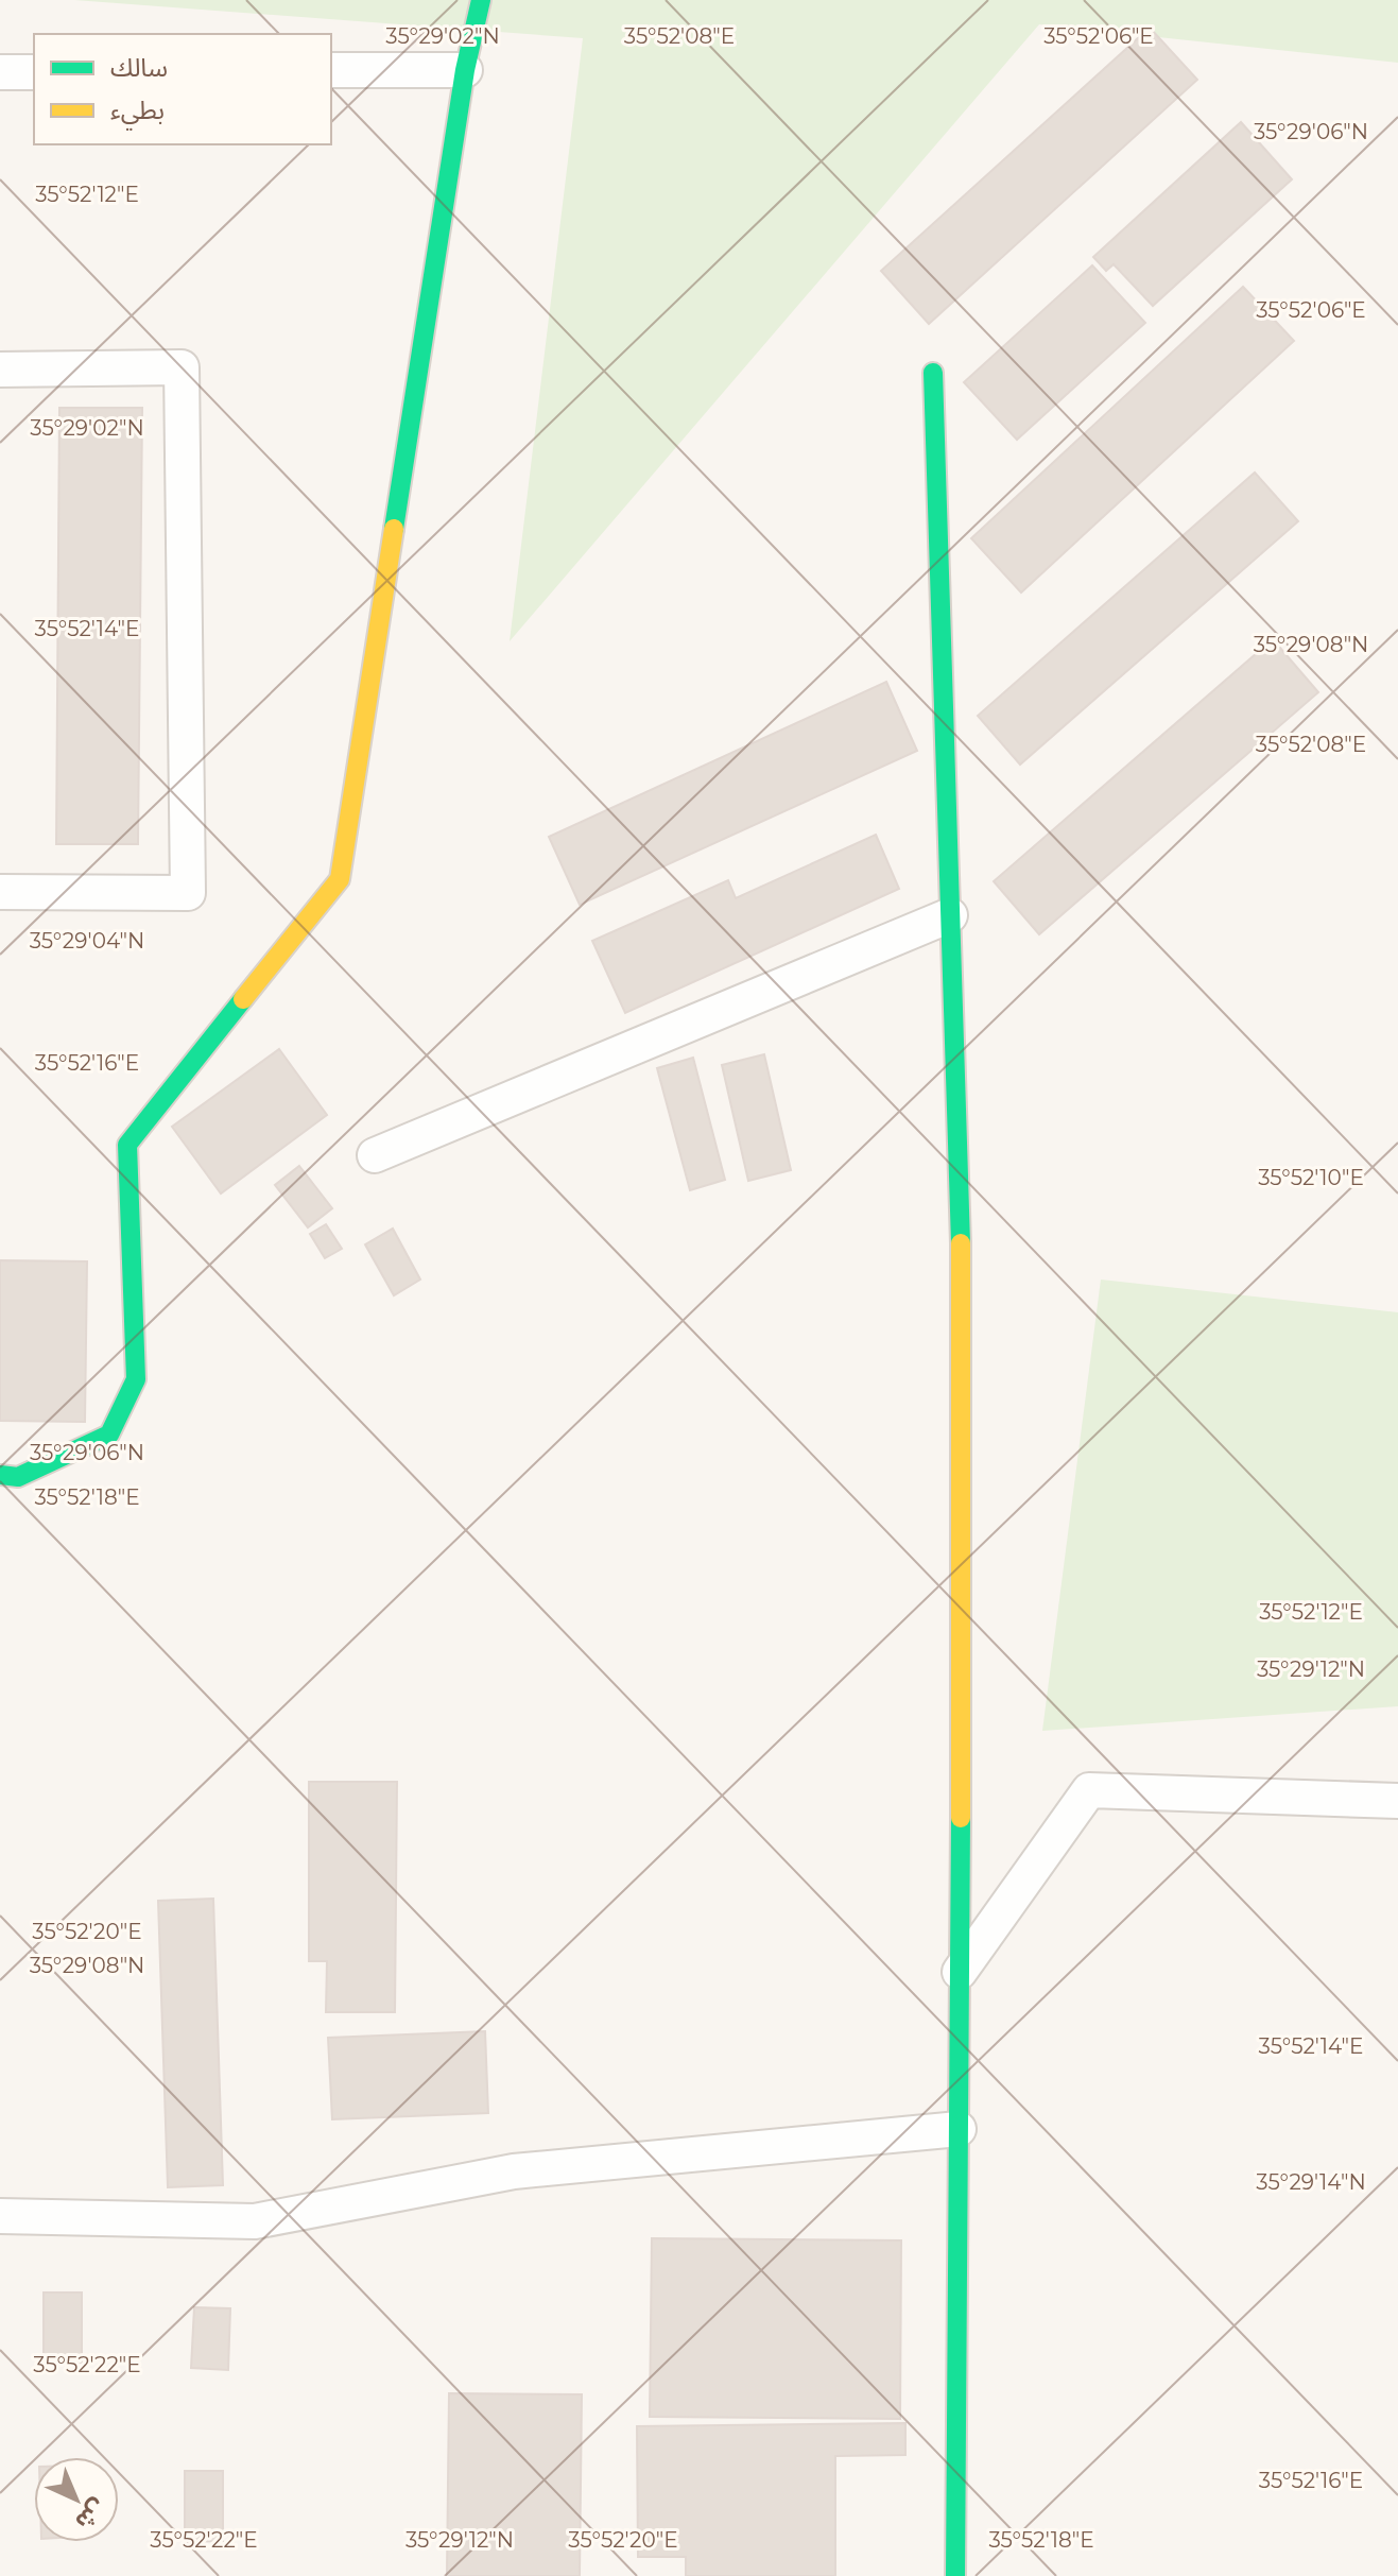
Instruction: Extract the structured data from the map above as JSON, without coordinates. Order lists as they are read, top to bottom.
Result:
{
  "legend": ["سالك", "بطيء"],
  "north": "bottom right",
  "coordinates": [
    "35°29'02\"N",
    "35°52'08\"E",
    "35°52'06\"E",
    "35°29'06\"N",
    "35°52'12\"E",
    "35°52'14\"E",
    "35°29'08\"N",
    "35°29'04\"N",
    "35°52'16\"E",
    "35°52'10\"E",
    "35°52'18\"E",
    "35°29'12\"N",
    "35°52'20\"E",
    "35°29'14\"N",
    "35°52'22\"E"
  ]
}
